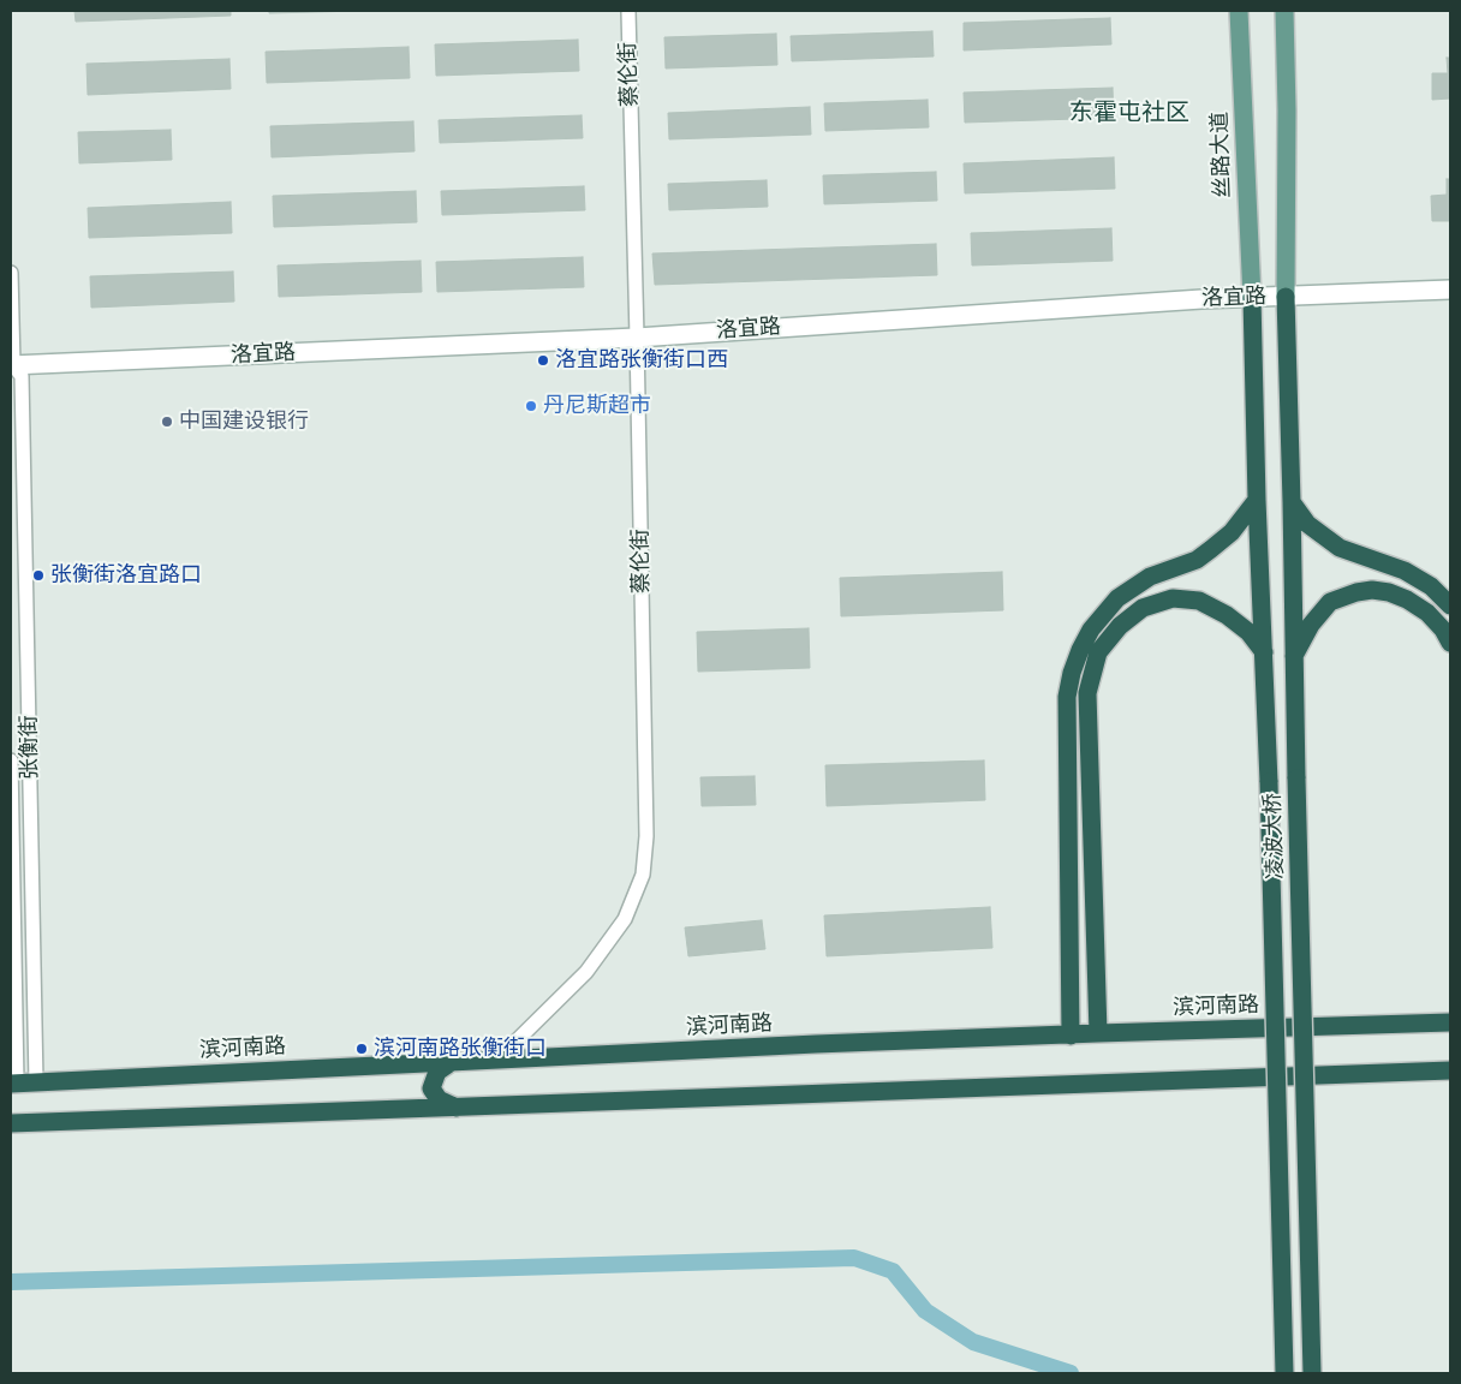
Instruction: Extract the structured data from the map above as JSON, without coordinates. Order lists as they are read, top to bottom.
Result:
{
  "streets": {
    "highway": ["凌波大桥", "滨河南路"],
    "main road": ["丝路大道"],
    "street": ["蔡伦街", "洛宜路", "张衡街"]
  },
  "crossings": [
    ["蔡伦街", "洛宜路"],
    ["蔡伦街", "滨河南路"],
    ["丝路大道", "洛宜路"],
    ["丝路大道", "凌波大桥"],
    ["洛宜路", "张衡街"],
    ["洛宜路", "凌波大桥"],
    ["张衡街", "滨河南路"]
  ],
  "districts": ["东霍屯社区"],
  "places": [
    "洛宜路张衡街口西",
    "丹尼斯超市",
    "中国建设银行",
    "张衡街洛宜路口",
    "滨河南路张衡街口"
  ]
}
